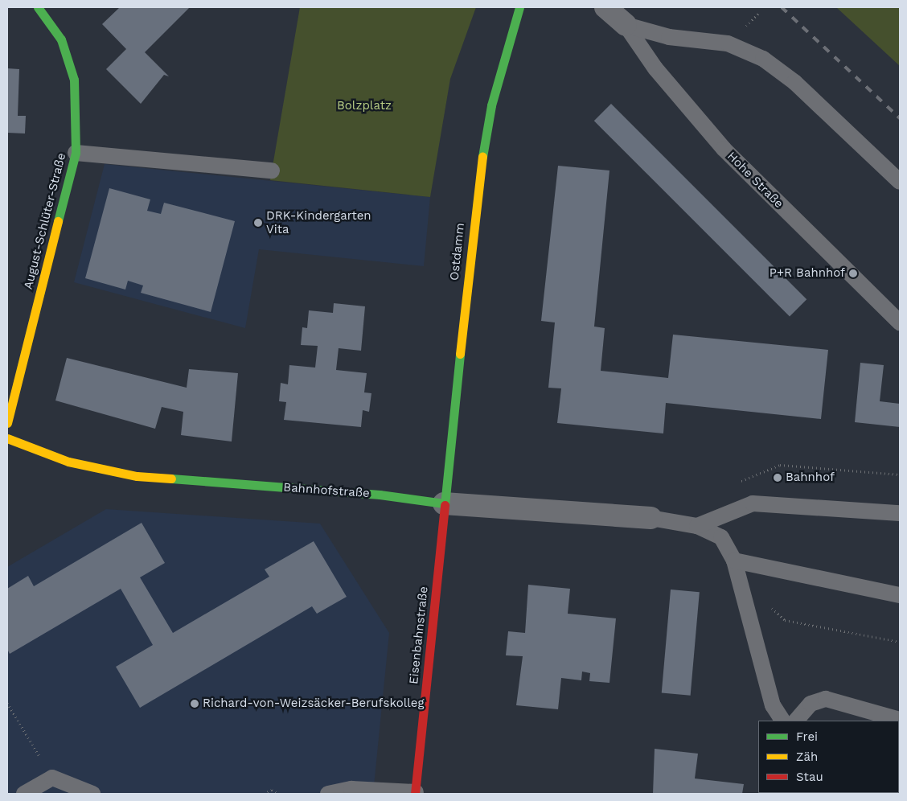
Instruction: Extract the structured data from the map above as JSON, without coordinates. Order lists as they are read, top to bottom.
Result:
{
  "streets": {
    "street": [
      "Hohe Straße",
      "August-Schlüter-Straße",
      "Ostdamm",
      "Bahnhofstraße",
      "Eisenbahnstraße"
    ]
  },
  "crossings": [
    ["Ostdamm", "Bahnhofstraße"],
    ["Ostdamm", "Eisenbahnstraße"],
    ["Bahnhofstraße", "Eisenbahnstraße"]
  ],
  "parks": ["Bolzplatz"],
  "places": [
    "DRK-Kindergarten Vita",
    "P+R Bahnhof",
    "Bahnhof",
    "Richard-von-Weizsäcker-Berufskolleg"
  ],
  "legend": ["Frei", "Zäh", "Stau"]
}
